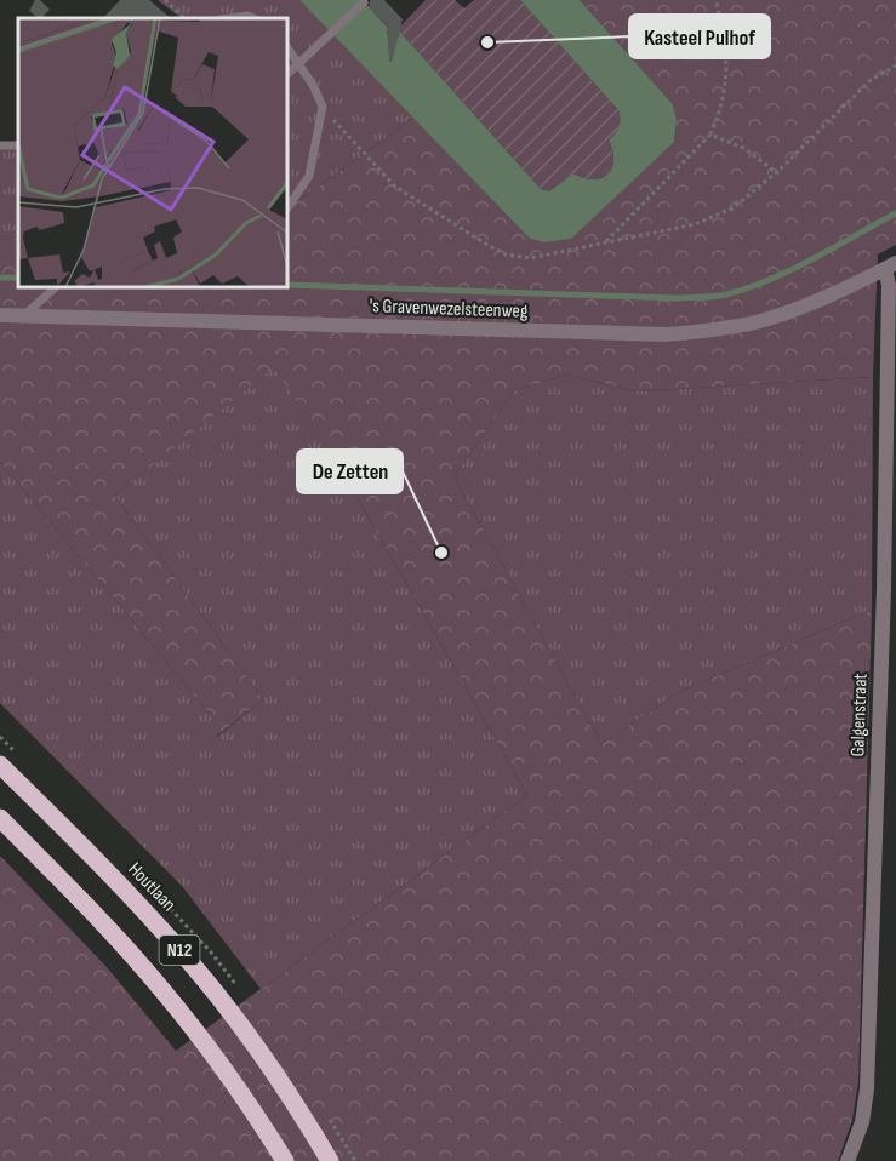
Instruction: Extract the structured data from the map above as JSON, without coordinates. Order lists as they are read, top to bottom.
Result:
{
  "streets": {
    "main road": ["Houtlaan", "N12"],
    "street": ["'s Gravenwezelsteenweg", "Galgenstraat"]
  },
  "crossings": [
    ["'s Gravenwezelsteenweg", "Galgenstraat"]
  ],
  "places": ["Kasteel Pulhof", "De Zetten"]
}
